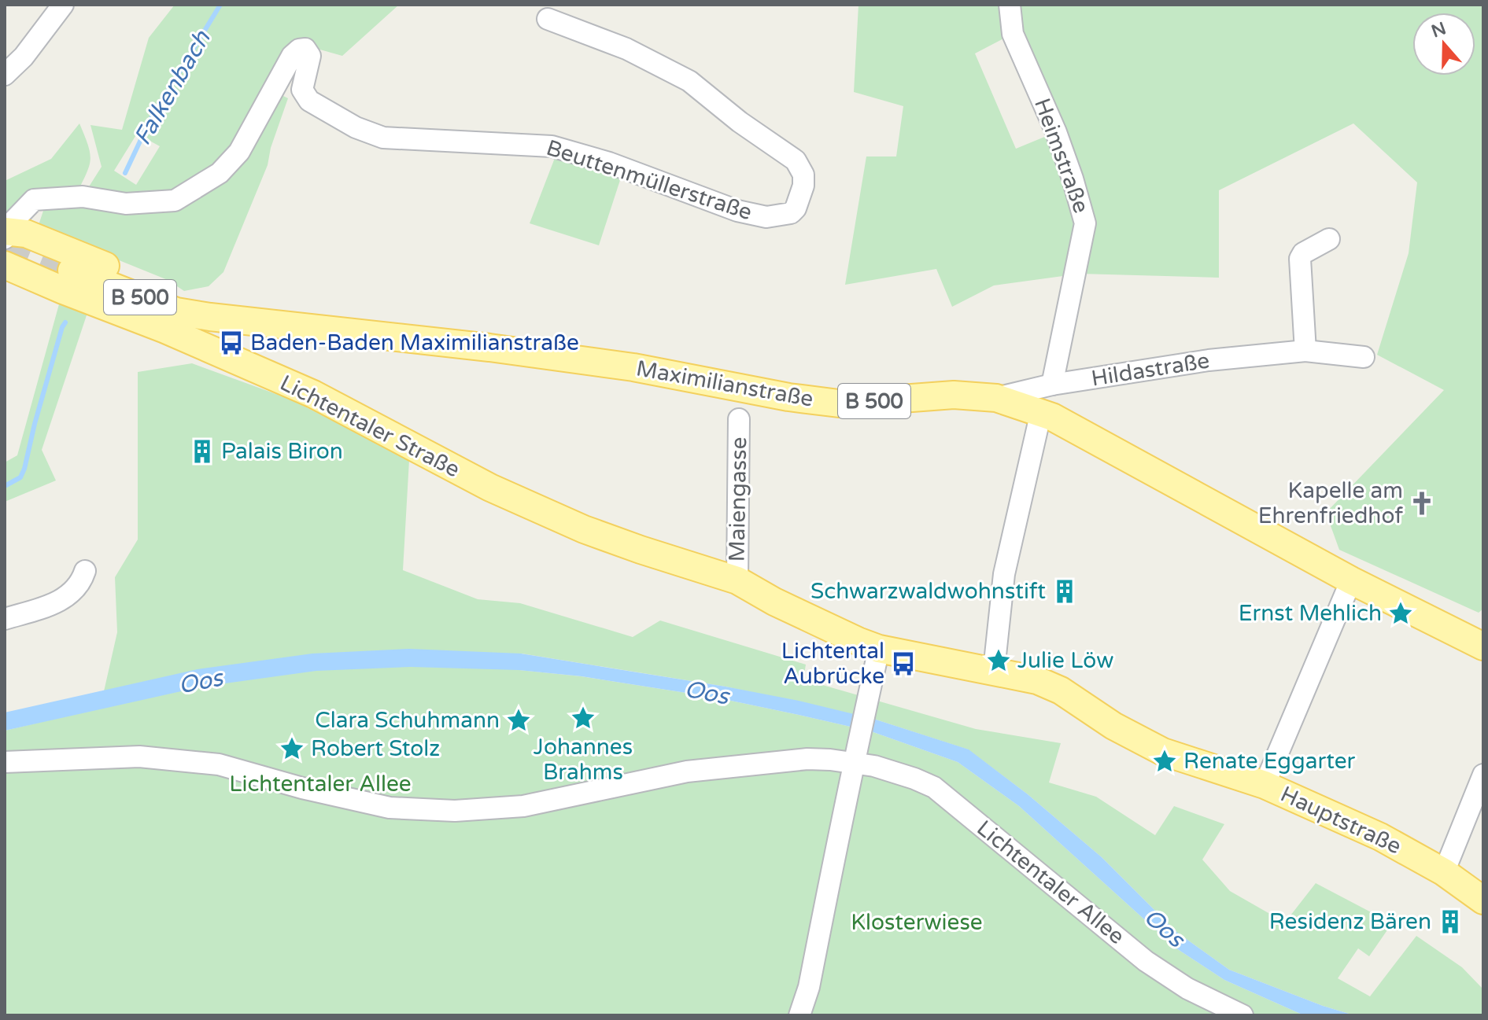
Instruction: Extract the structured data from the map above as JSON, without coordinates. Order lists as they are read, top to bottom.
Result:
{
  "streets": {
    "main road": [
      "B 500",
      "Maximilianstraße",
      "Lichtentaler Straße",
      "Hauptstraße"
    ],
    "street": [
      "Heimstraße",
      "Beuttenmüllerstraße",
      "Hildastraße",
      "Maiengasse",
      "Lichtentaler Allee"
    ]
  },
  "crossings": [
    ["Heimstraße", "Hildastraße"],
    ["Beuttenmüllerstraße", "Maximilianstraße"],
    ["Hildastraße", "Maximilianstraße"],
    ["Lichtentaler Straße", "Maiengasse"],
    ["Lichtentaler Straße", "Hauptstraße"],
    ["Maiengasse", "Hauptstraße"]
  ],
  "water": ["Falkenbach", "Oos"],
  "parks": ["Lichtentaler Allee", "Klosterwiese"],
  "places": {
    "bus stop": ["Baden-Baden Maximilianstraße", "Lichtental Aubrücke"],
    "building": ["Palais Biron", "Schwarzwaldwohnstift", "Residenz Bären"],
    "church": ["Kapelle am Ehrenfriedhof"],
    "place": [
      "Ernst Mehlich",
      "Julie Löw",
      "Johannes Brahms",
      "Clara Schuhmann",
      "Robert Stolz",
      "Renate Eggarter"
    ]
  },
  "north": "top"
}
